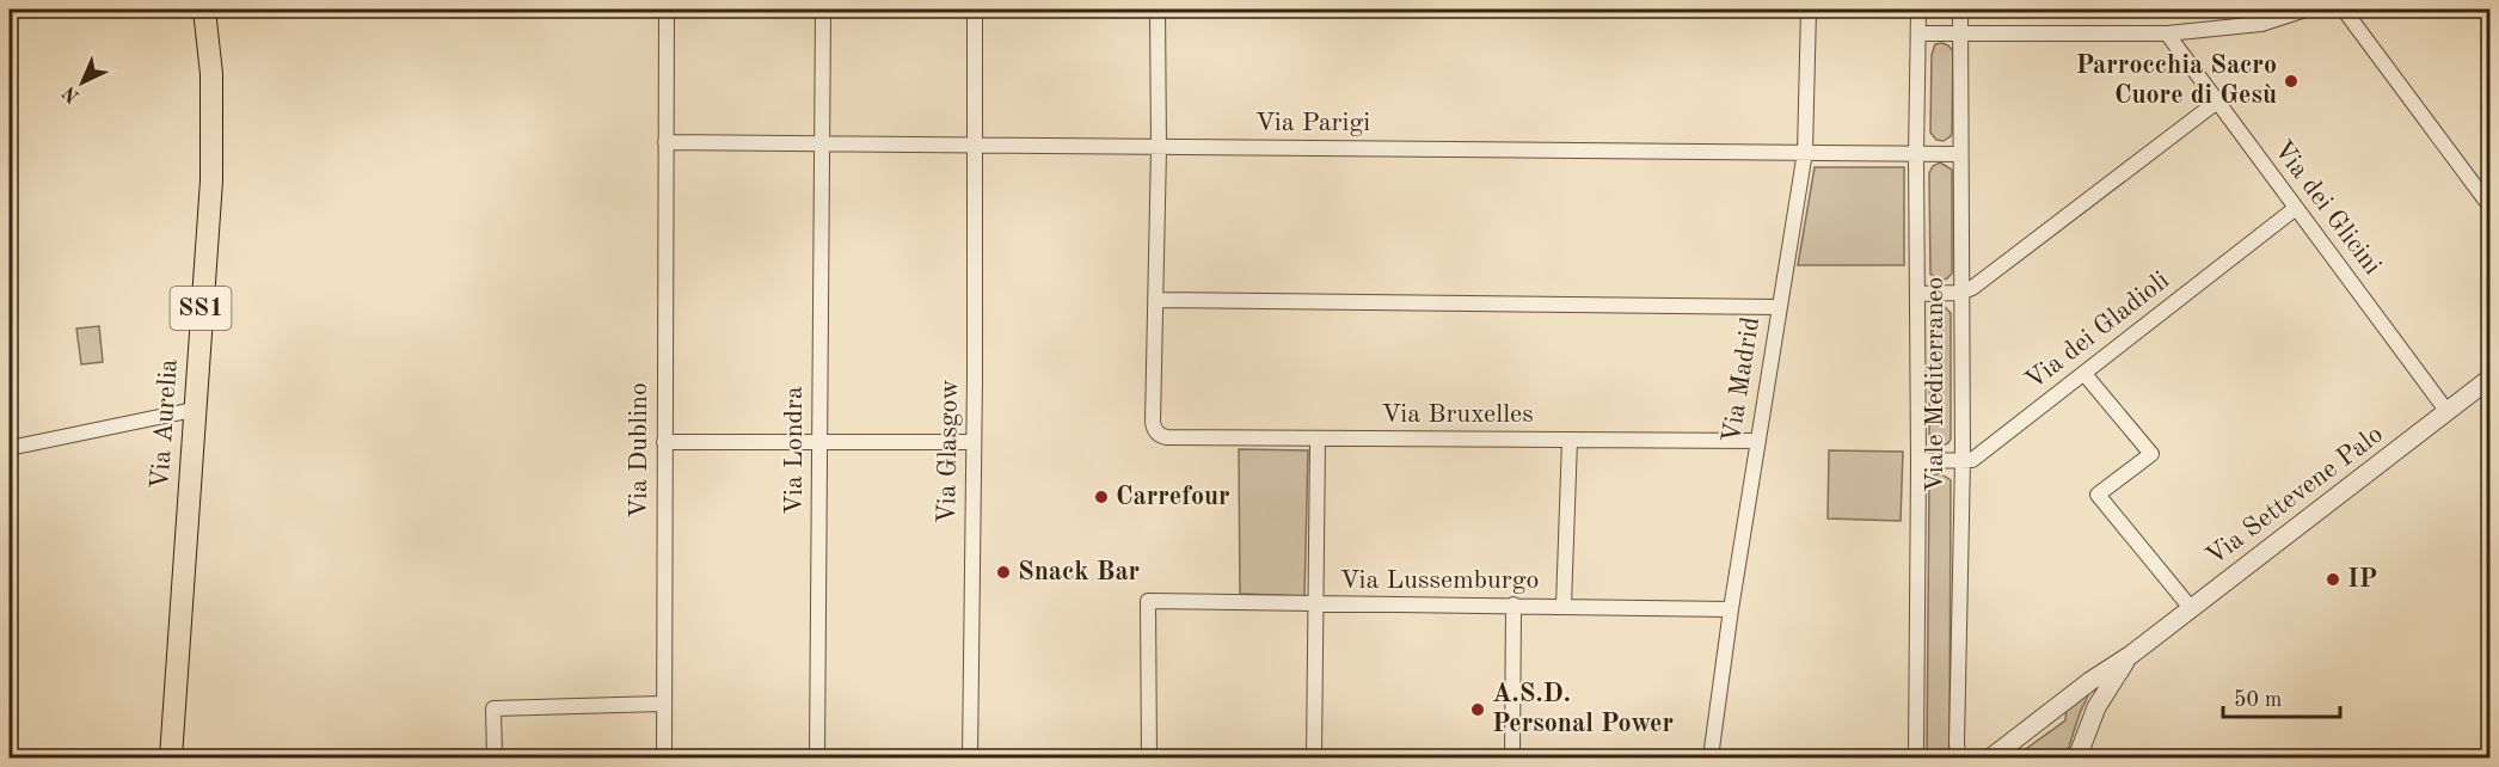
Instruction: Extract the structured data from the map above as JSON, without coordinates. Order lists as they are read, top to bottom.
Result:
{
  "streets": {
    "main road": ["SS1", "Via Aurelia"],
    "street": [
      "Via Parigi",
      "Via dei Glicini",
      "Via dei Gladioli",
      "Via Madrid",
      "Viale Mediterraneo",
      "Via Bruxelles",
      "Via Dublino",
      "Via Londra",
      "Via Glasgow",
      "Via Settevene Palo",
      "Via Lussemburgo"
    ]
  },
  "crossings": [
    ["Via Parigi", "Via Madrid"],
    ["Via Parigi", "Viale Mediterraneo"],
    ["Via Parigi", "Via Dublino"],
    ["Via Parigi", "Via Londra"],
    ["Via Parigi", "Via Glasgow"],
    ["Via dei Glicini", "Via dei Gladioli"],
    ["Via dei Glicini", "Via Settevene Palo"],
    ["Via dei Gladioli", "Viale Mediterraneo"],
    ["Via Madrid", "Via Bruxelles"],
    ["Via Madrid", "Via Lussemburgo"]
  ],
  "places": [
    "Parrocchia Sacro Cuore di Gesù",
    "Carrefour",
    "Snack Bar",
    "IP",
    "A.S.D. Personal Power"
  ],
  "scale_bar": "50 m",
  "north": "bottom left"
}
